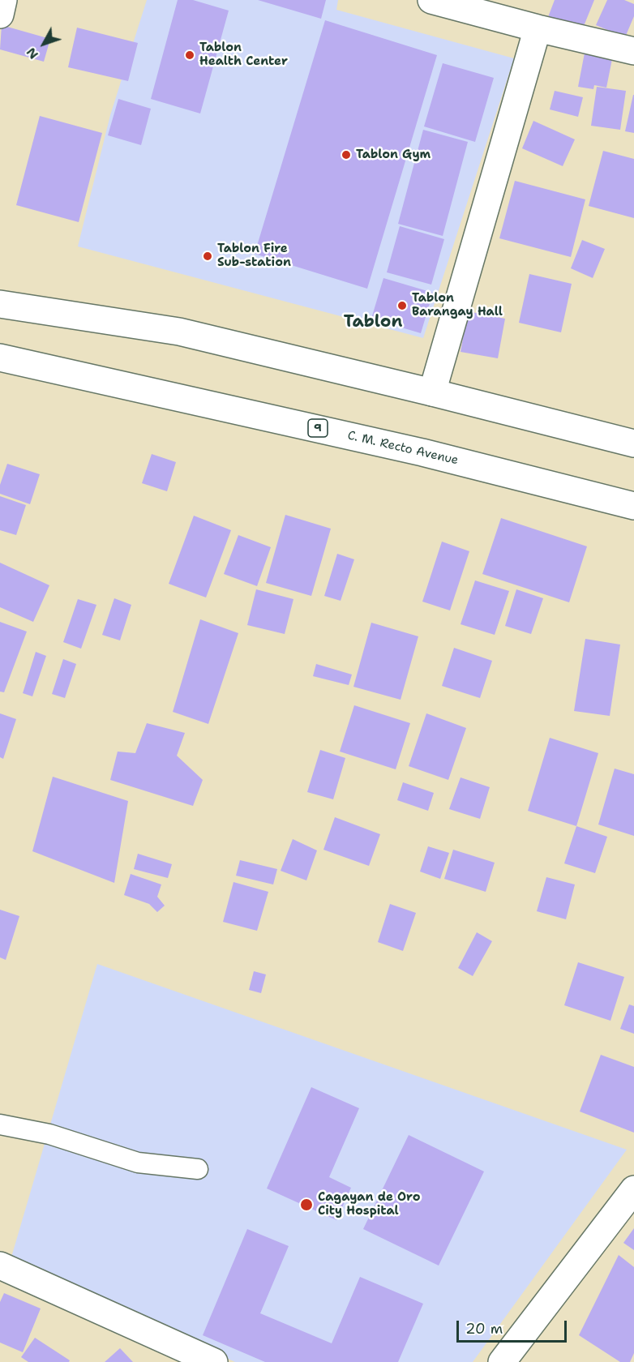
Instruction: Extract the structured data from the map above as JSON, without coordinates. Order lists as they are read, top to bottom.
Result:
{
  "streets": {
    "main road": ["9", "C. M. Recto Avenue"]
  },
  "districts": ["Tablon"],
  "places": [
    "Tablon Health Center",
    "Tablon Gym",
    "Tablon Fire Sub-station",
    "Tablon Barangay Hall",
    "Cagayan de Oro City Hospital"
  ],
  "scale_bar": "20 m",
  "north": "bottom left"
}
